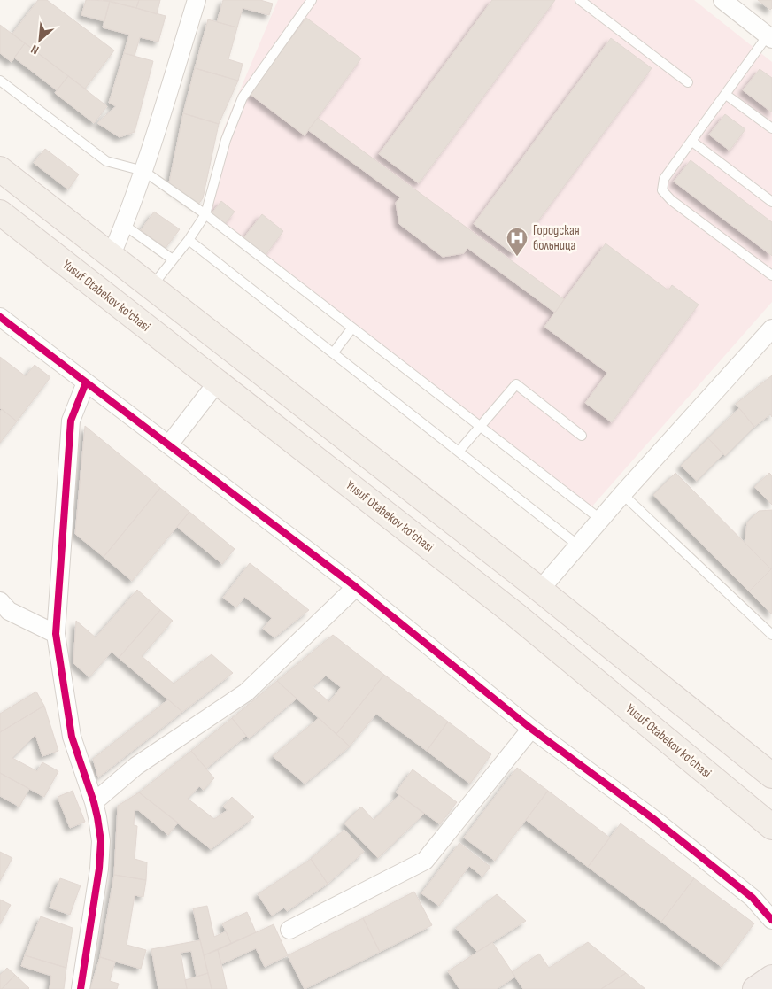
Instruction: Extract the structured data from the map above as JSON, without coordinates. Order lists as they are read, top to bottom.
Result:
{
  "streets": {
    "main road": ["Yusuf Otabekov ko'chasi"]
  },
  "places": {
    "hospital": ["Городская больница"]
  },
  "north": "bottom left"
}
